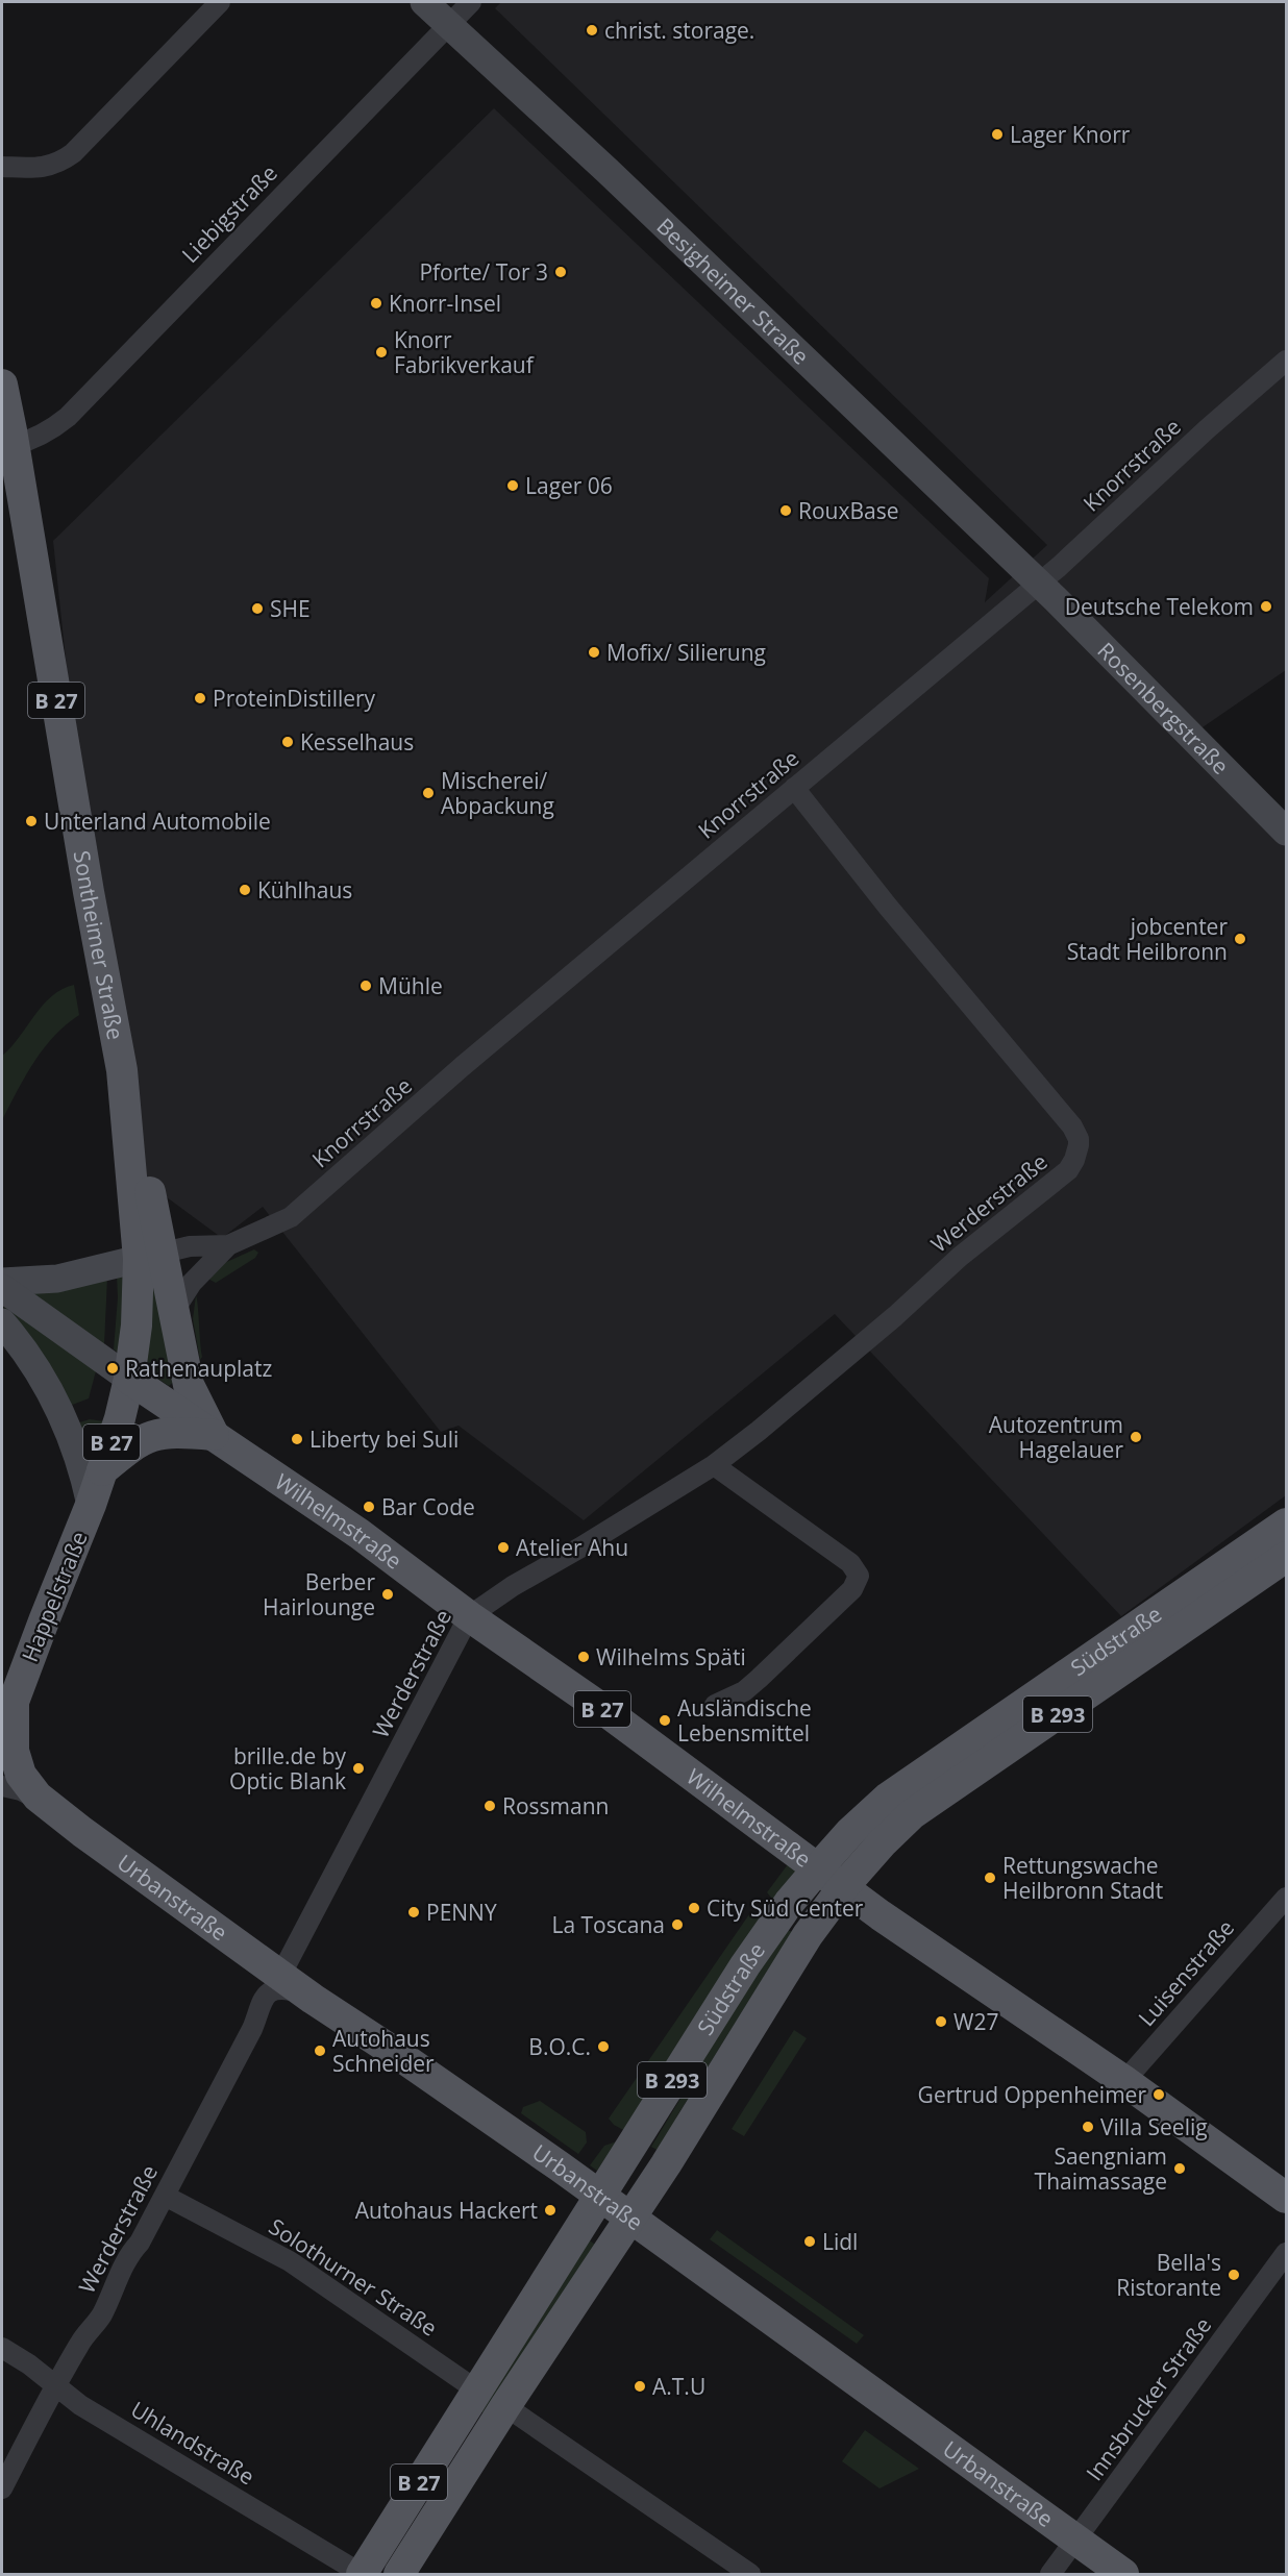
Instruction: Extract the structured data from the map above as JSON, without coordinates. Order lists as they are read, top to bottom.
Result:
{
  "streets": {
    "main road": [
      "B 27",
      "Sontheimer Straße",
      "Wilhelmstraße",
      "Happelstraße",
      "Südstraße",
      "B 293",
      "Urbanstraße"
    ],
    "street": [
      "Liebigstraße",
      "Besigheimer Straße",
      "Knorrstraße",
      "Rosenbergstraße",
      "Werderstraße",
      "Luisenstraße",
      "Solothurner Straße",
      "Innsbrucker Straße",
      "Uhlandstraße"
    ]
  },
  "crossings": [
    ["Liebigstraße", "Besigheimer Straße"],
    ["Liebigstraße", "Sontheimer Straße"],
    ["Besigheimer Straße", "Knorrstraße"],
    ["Besigheimer Straße", "Rosenbergstraße"],
    ["Knorrstraße", "Rosenbergstraße"],
    ["Knorrstraße", "Sontheimer Straße"],
    ["Knorrstraße", "Werderstraße"],
    ["Knorrstraße", "Wilhelmstraße"],
    ["Sontheimer Straße", "Wilhelmstraße"],
    ["Sontheimer Straße", "Happelstraße"],
    ["Werderstraße", "Wilhelmstraße"],
    ["Werderstraße", "Urbanstraße"],
    ["Werderstraße", "Solothurner Straße"],
    ["Werderstraße", "Uhlandstraße"],
    ["Wilhelmstraße", "Südstraße"],
    ["Wilhelmstraße", "Luisenstraße"],
    ["Happelstraße", "Urbanstraße"],
    ["Südstraße", "Urbanstraße"],
    ["Südstraße", "Solothurner Straße"],
    ["Südstraße", "Uhlandstraße"],
    ["Urbanstraße", "Innsbrucker Straße"]
  ],
  "places": [
    "christ. storage.",
    "Lager Knorr",
    "Pforte/ Tor 3",
    "Knorr-Insel",
    "Knorr Fabrikverkauf",
    "Lager 06",
    "RouxBase",
    "Deutsche Telekom",
    "SHE",
    "Mofix/ Silierung",
    "ProteinDistillery",
    "Kesselhaus",
    "Mischerei/ Abpackung",
    "Unterland Automobile",
    "Kühlhaus",
    "jobcenter Stadt Heilbronn",
    "Mühle",
    "Rathenauplatz",
    "Autozentrum Hagelauer",
    "Liberty bei Suli",
    "Bar Code",
    "Atelier Ahu",
    "Berber Hairlounge",
    "Wilhelms Späti",
    "Ausländische Lebensmittel",
    "brille.de by Optic Blank",
    "Rossmann",
    "Rettungswache Heilbronn Stadt",
    "City Süd Center",
    "PENNY",
    "La Toscana",
    "W27",
    "B.O.C.",
    "Autohaus Schneider",
    "Gertrud Oppenheimer",
    "Villa Seelig",
    "Saengniam Thaimassage",
    "Autohaus Hackert",
    "Lidl",
    "Bella's Ristorante",
    "A.T.U"
  ]
}
